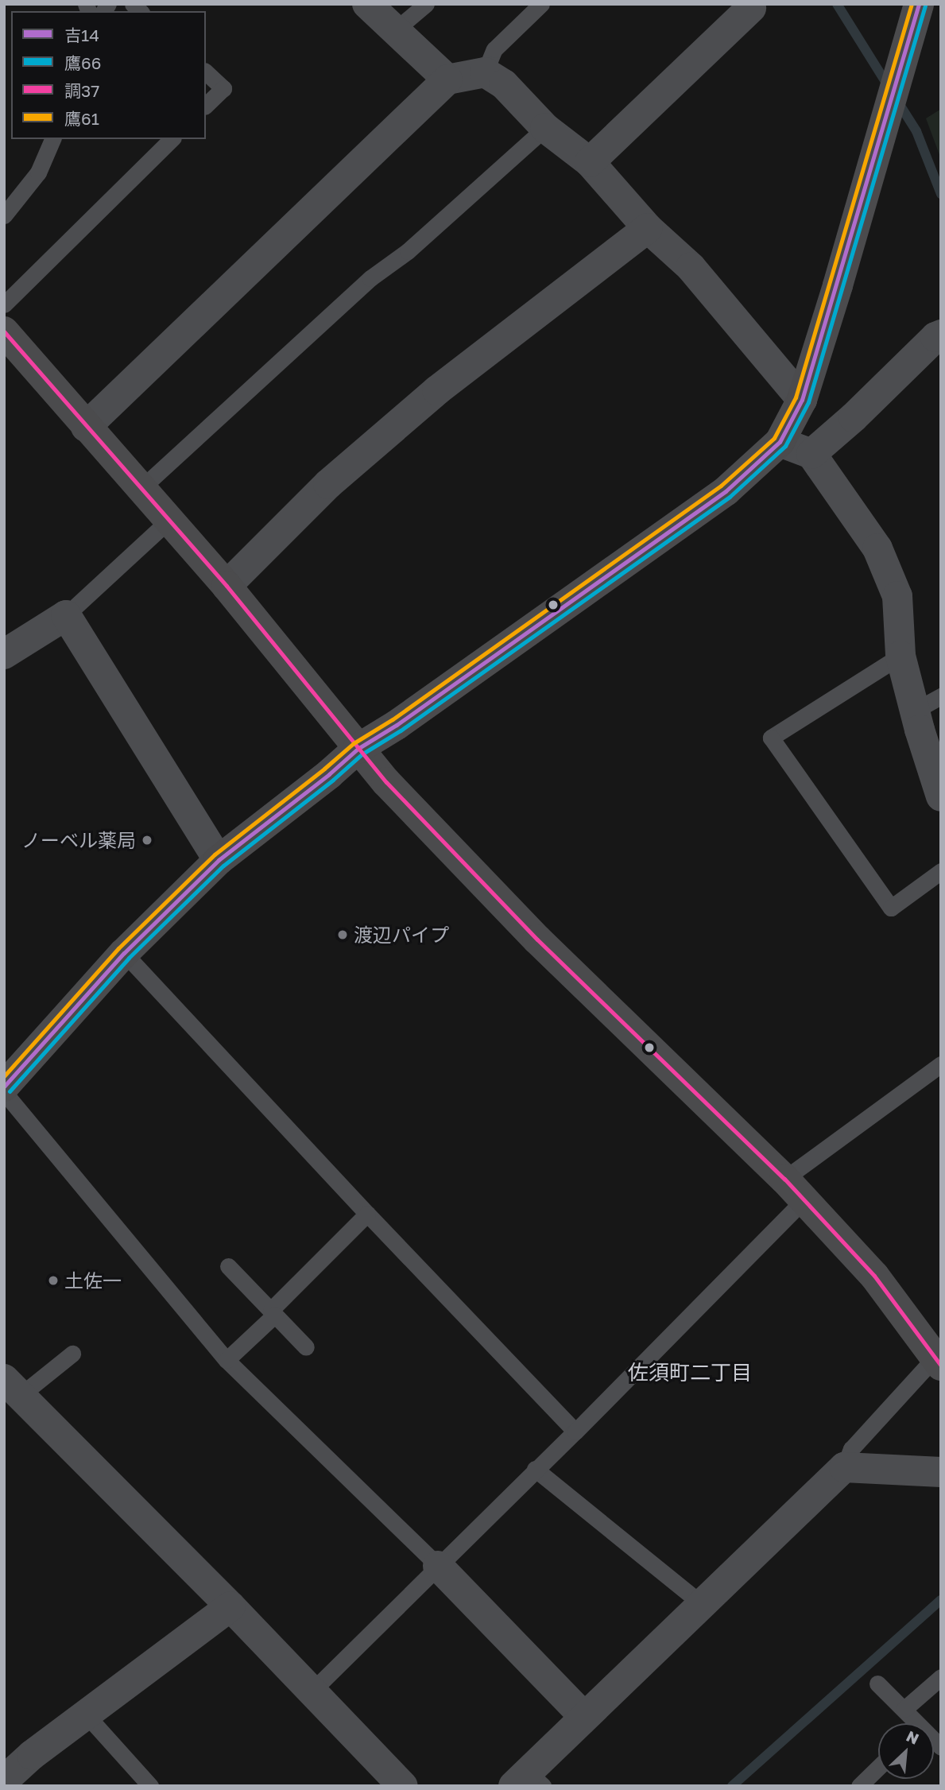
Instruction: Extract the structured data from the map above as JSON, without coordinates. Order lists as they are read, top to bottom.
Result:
{
  "districts": ["佐須町二丁目"],
  "places": ["ノーベル薬局", "渡辺パイプ", "土佐一"],
  "lines": [
    "transit line 吉14",
    "transit line 鷹61",
    "transit line 鷹66",
    "transit line 調37"
  ],
  "legend": [
    "吉14",
    "鷹66",
    "調37",
    "鷹61"
  ],
  "north": "top right"
}
